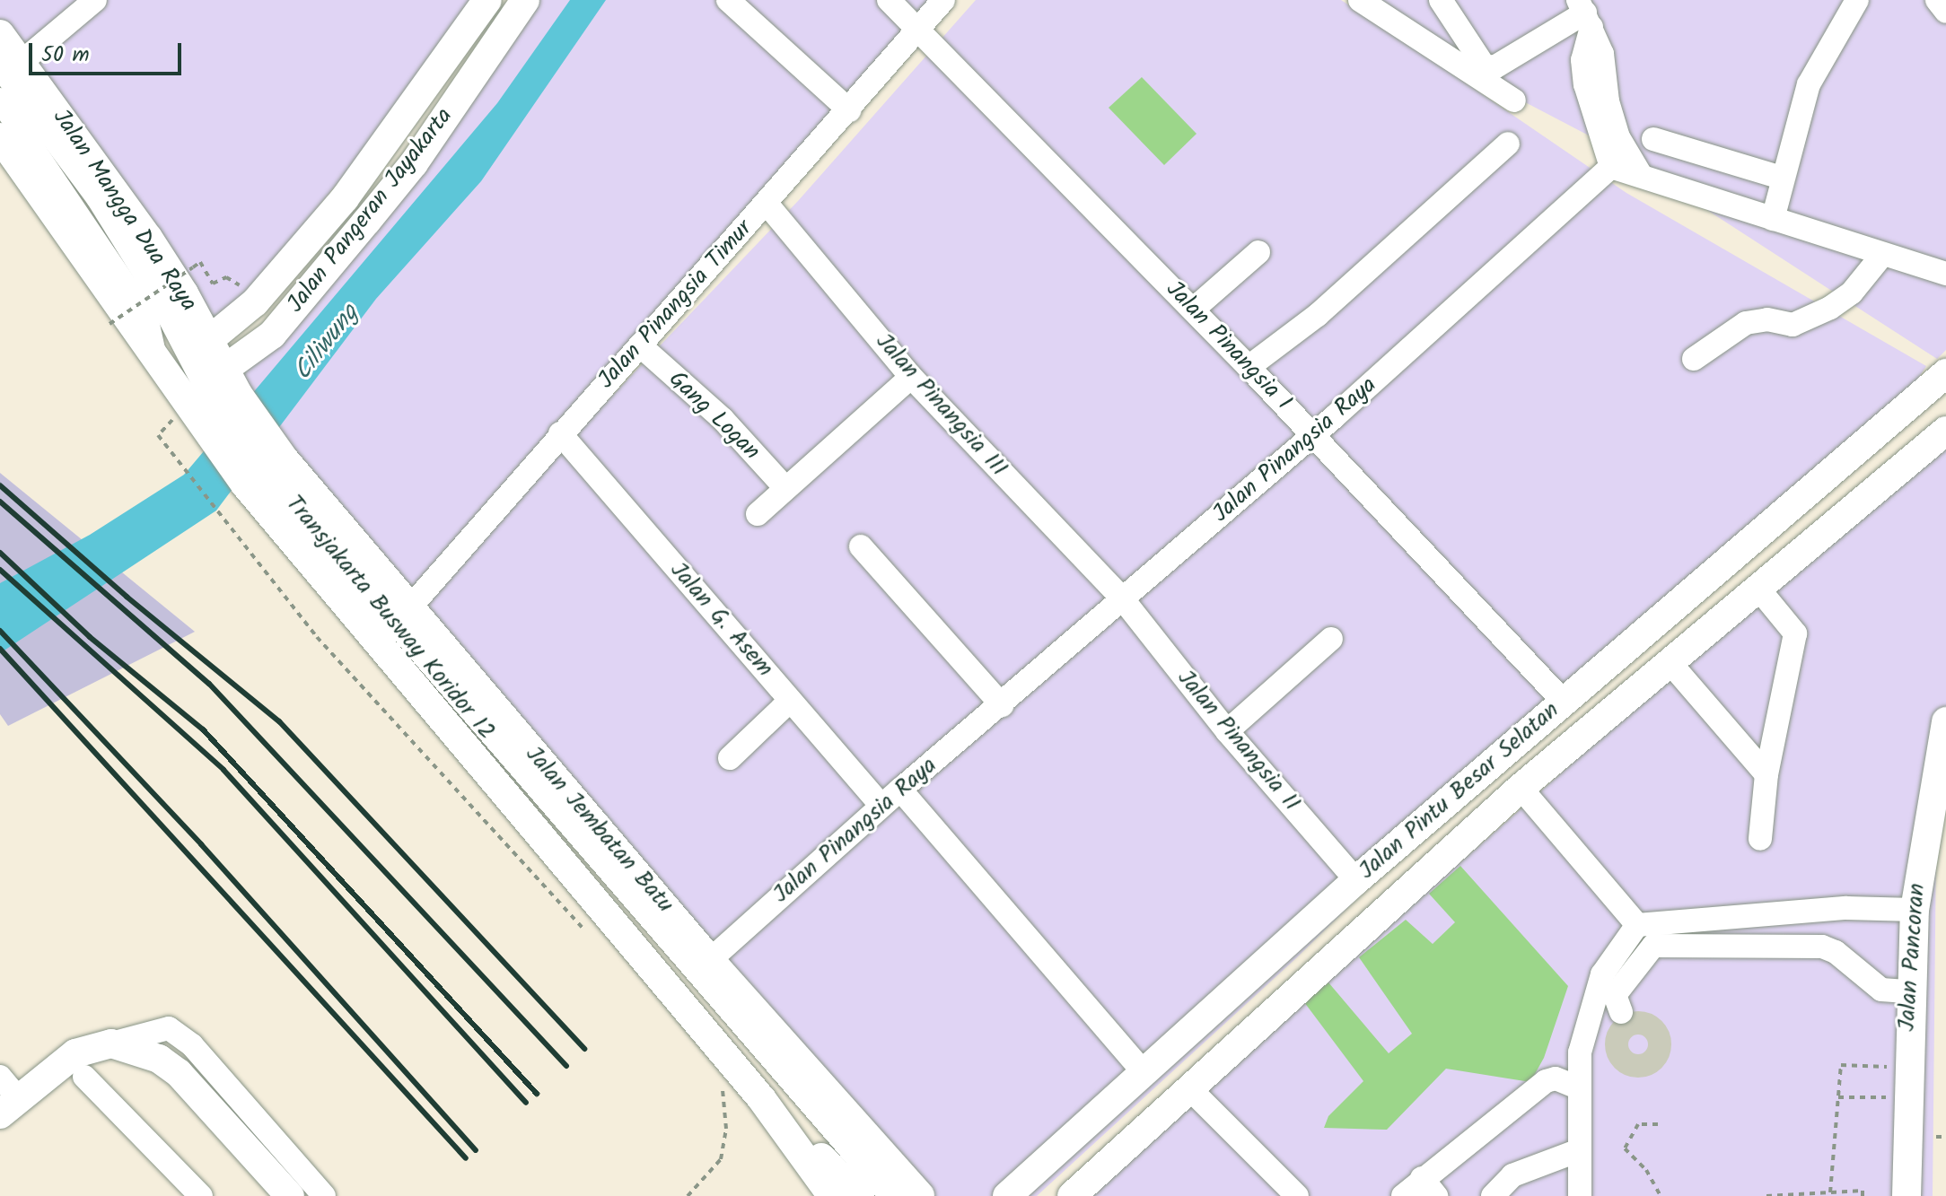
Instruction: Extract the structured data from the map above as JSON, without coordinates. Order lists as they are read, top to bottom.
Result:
{
  "streets": {
    "main road": [
      "Jalan Mangga Dua Raya",
      "Jalan Pangeran Jayakarta",
      "Jalan Pintu Besar Selatan",
      "Jalan Jembatan Batu",
      "Jalan Pancoran"
    ],
    "street": [
      "Jalan Pinangsia Timur",
      "Jalan Pinangsia I",
      "Jalan Pinangsia III",
      "Gang Logan",
      "Jalan Pinangsia Raya",
      "Transjakarta Busway Koridor 12",
      "Jalan G. Asem",
      "Jalan Pinangsia II"
    ]
  },
  "crossings": [
    ["Jalan Mangga Dua Raya", "Jalan Pangeran Jayakarta"],
    ["Jalan Pinangsia Timur", "Jalan Pinangsia I"],
    ["Jalan Pinangsia Timur", "Jalan Pinangsia III"],
    ["Jalan Pinangsia Timur", "Gang Logan"],
    ["Jalan Pinangsia Timur", "Jalan G. Asem"],
    ["Jalan Pinangsia Timur", "Jalan Jembatan Batu"],
    ["Jalan Pinangsia I", "Jalan Pinangsia Raya"],
    ["Jalan Pinangsia I", "Jalan Pintu Besar Selatan"],
    ["Jalan Pinangsia III", "Jalan Pinangsia Raya"],
    ["Jalan Pinangsia III", "Jalan Pinangsia II"],
    ["Jalan Pinangsia Raya", "Jalan G. Asem"],
    ["Jalan Pinangsia Raya", "Jalan Pinangsia II"],
    ["Jalan Pinangsia Raya", "Jalan Jembatan Batu"],
    ["Transjakarta Busway Koridor 12", "Jalan Jembatan Batu"],
    ["Jalan Pinangsia II", "Jalan Pintu Besar Selatan"]
  ],
  "water": ["Ciliwung"],
  "scale_bar": "50 m"
}
